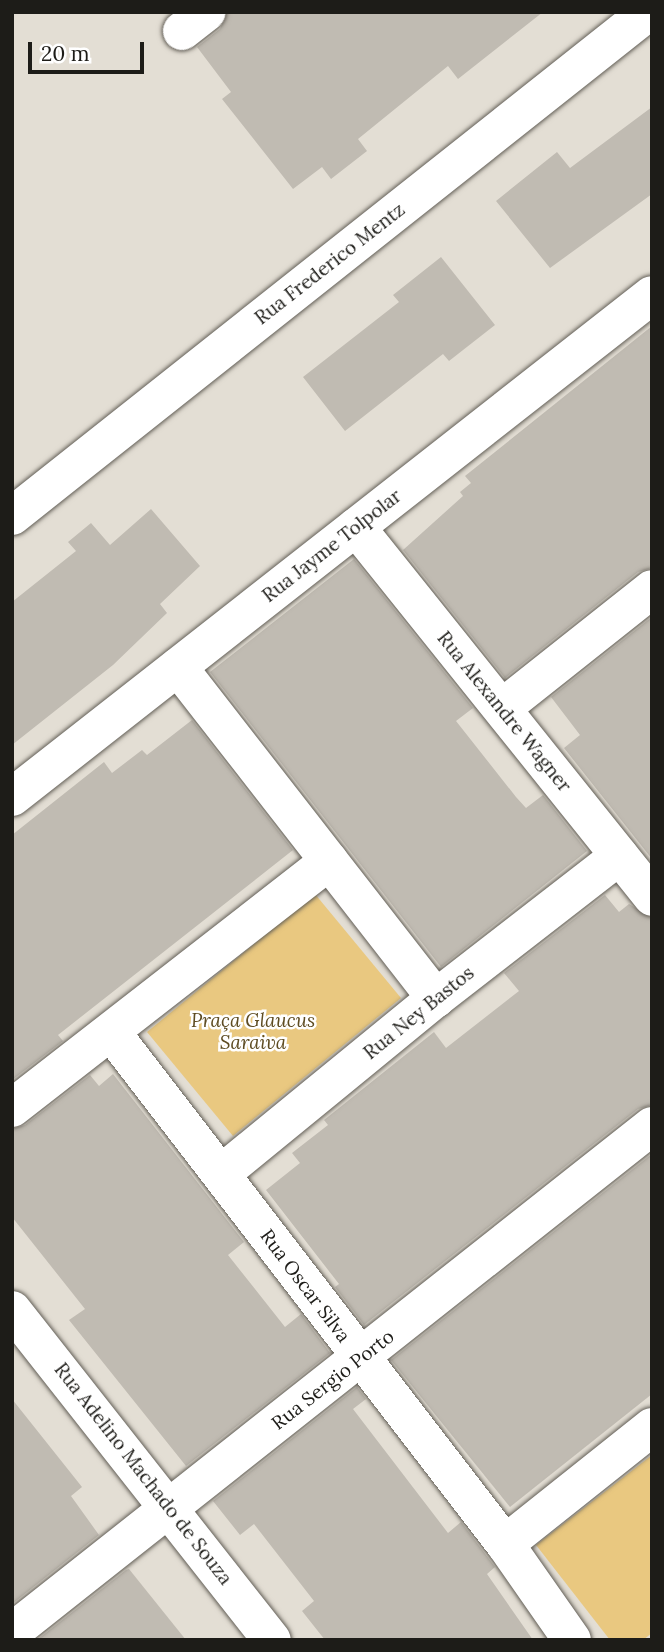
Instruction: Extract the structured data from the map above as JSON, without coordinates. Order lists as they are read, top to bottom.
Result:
{
  "streets": {
    "street": [
      "Rua Frederico Mentz",
      "Rua Jayme Tolpolar",
      "Rua Alexandre Wagner",
      "Rua Ney Bastos",
      "Rua Oscar Silva",
      "Rua Sergio Porto",
      "Rua Adelino Machado de Souza"
    ]
  },
  "crossings": [
    ["Rua Jayme Tolpolar", "Rua Alexandre Wagner"],
    ["Rua Alexandre Wagner", "Rua Ney Bastos"],
    ["Rua Ney Bastos", "Rua Oscar Silva"],
    ["Rua Oscar Silva", "Rua Sergio Porto"],
    ["Rua Sergio Porto", "Rua Adelino Machado de Souza"]
  ],
  "parks": ["Praça Glaucus Saraiva"],
  "scale_bar": "20 m"
}
